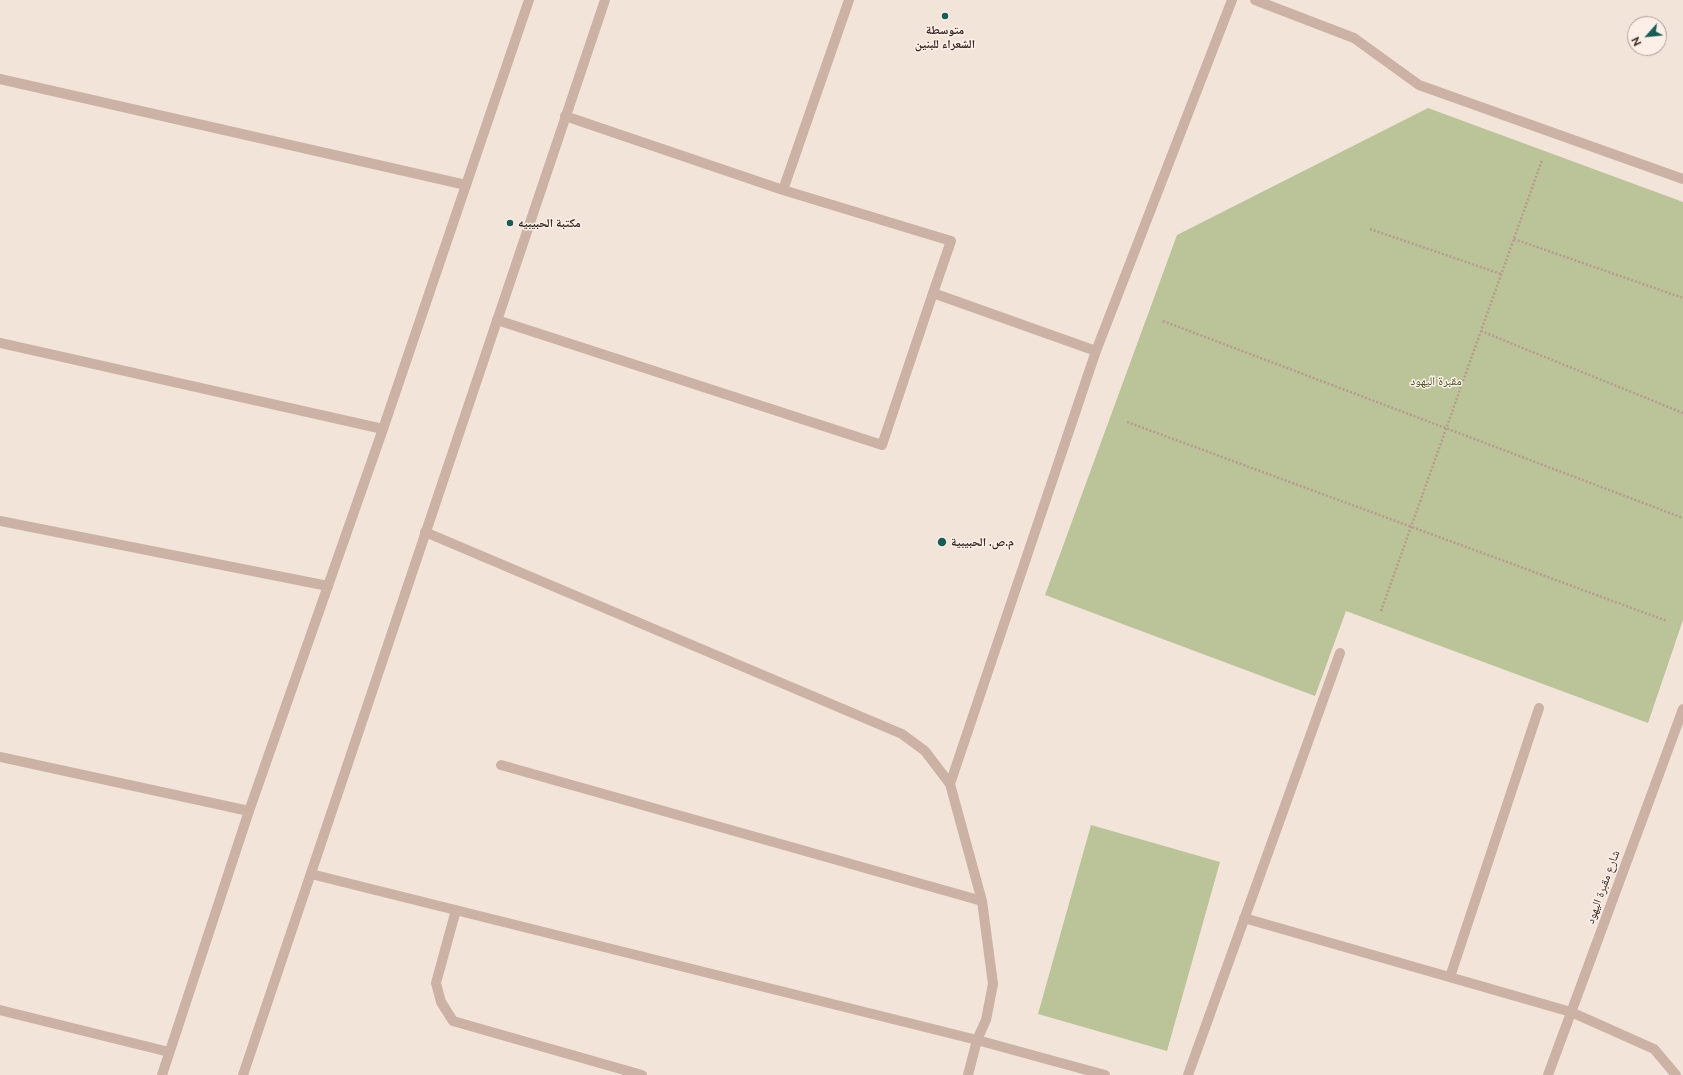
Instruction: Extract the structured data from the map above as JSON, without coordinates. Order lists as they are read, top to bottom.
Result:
{
  "streets": {
    "street": ["شارع مقبرة اليهود"]
  },
  "parks": ["مقبرة اليهود"],
  "places": ["متوسطة الشعراء للبنين", "مكتبة الحبيبيه", "م.ص. الحبيبية"],
  "north": "bottom left"
}
